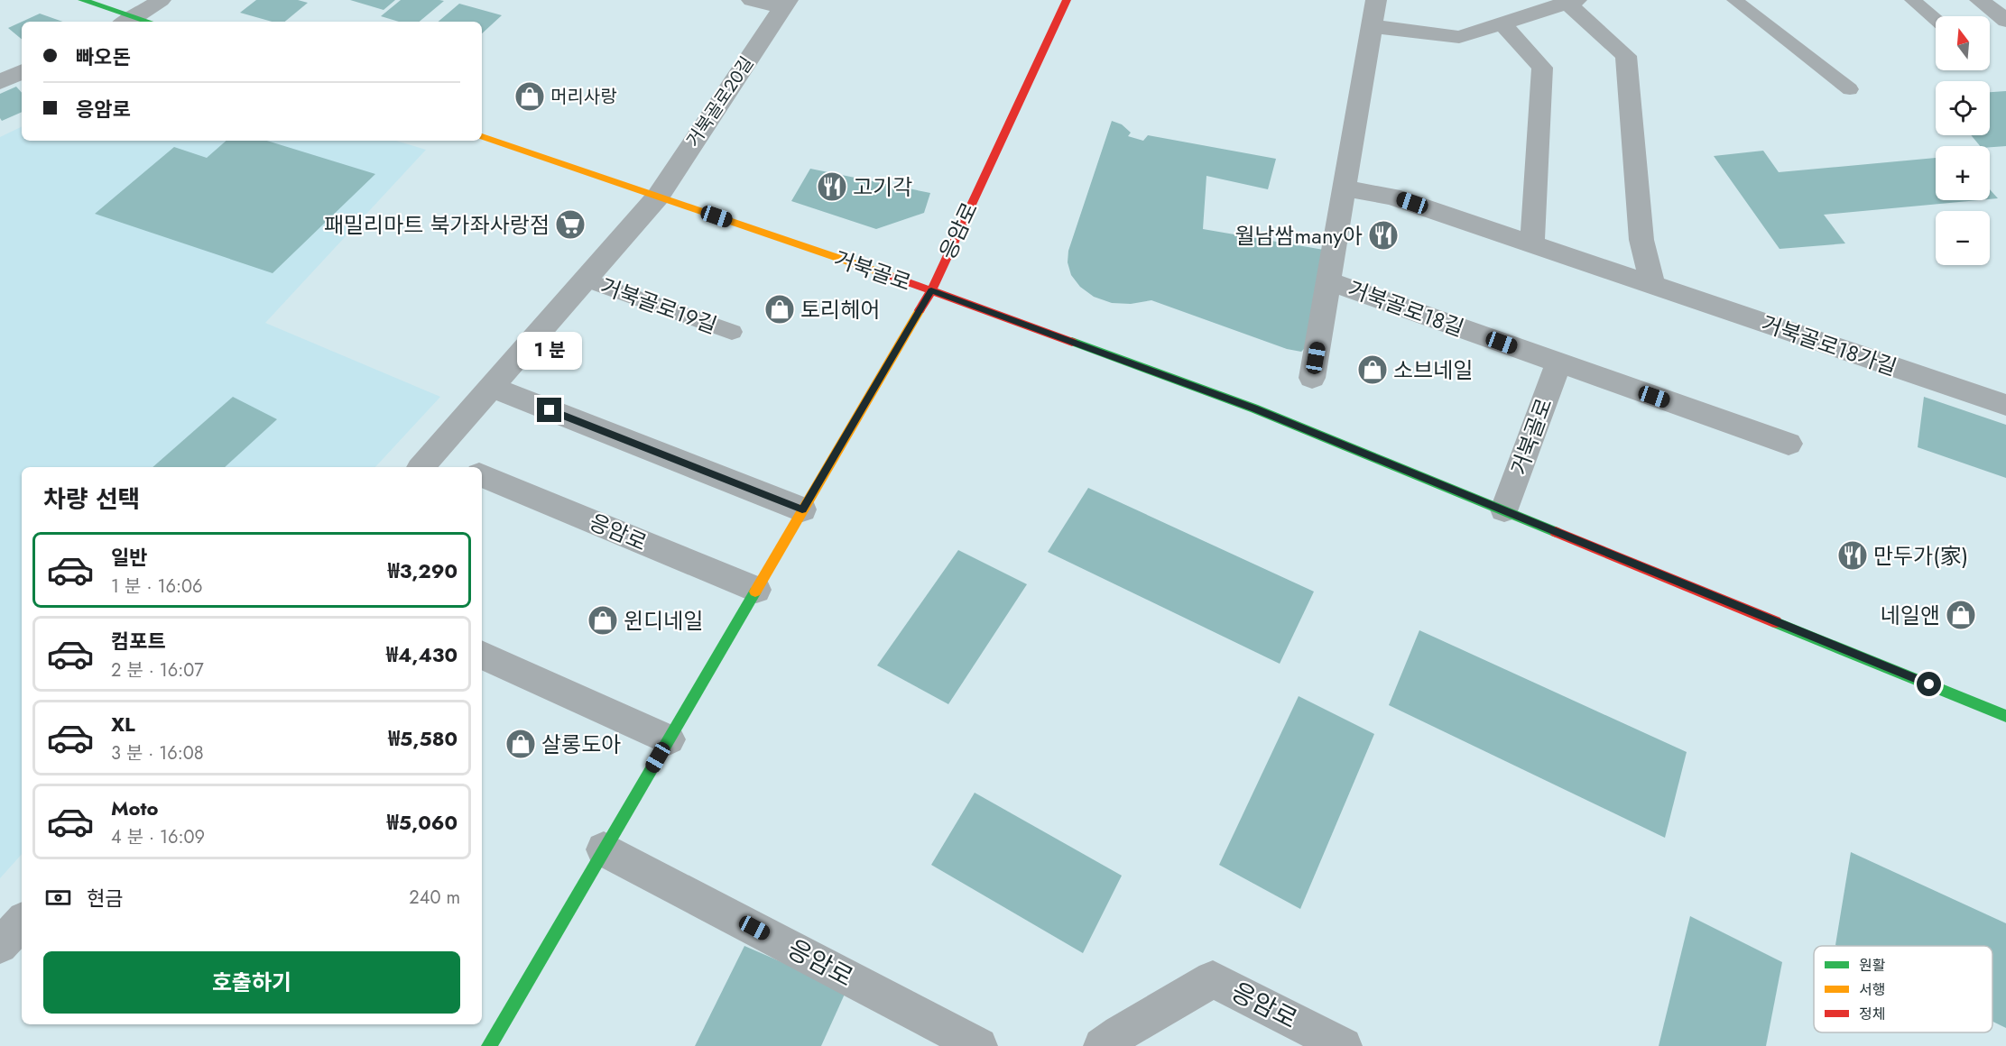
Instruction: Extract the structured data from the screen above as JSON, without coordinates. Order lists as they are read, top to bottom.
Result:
{
  "streets": {
    "main road": ["응암로", "거북골로"],
    "street": [
      "거북골로20길",
      "거북골로19길",
      "거북골로18길",
      "거북골로18가길"
    ]
  },
  "crossings": [
    ["거북골로20길", "거북골로"],
    ["거북골로20길", "거북골로19길"],
    ["응암로", "거북골로"],
    ["거북골로", "거북골로19길"],
    ["거북골로", "거북골로18길"],
    ["거북골로18길", "거북골로18가길"]
  ],
  "places": {
    "shop": [
      "머리사랑",
      "토리헤어",
      "소브네일",
      "네일앤",
      "윈디네일",
      "살롱도아"
    ],
    "restaurant": ["고기각", "월남쌈many아", "만두가(家)"],
    "supermarket": ["패밀리마트 북가좌사랑점"]
  },
  "legend": ["원활", "서행", "정체"],
  "north": "top",
  "page": {
    "map_buttons": ["+", "−"],
    "banner": ["빠오돈", "응암로"],
    "bubble": "1 분",
    "heading": "차량 선택",
    "list": [
      {
        "name": "일반",
        "note": "1 분 · 16:06",
        "value": "₩3,290"
      },
      {
        "name": "컴포트",
        "note": "2 분 · 16:07",
        "value": "₩4,430"
      },
      {
        "name": "XL",
        "note": "3 분 · 16:08",
        "value": "₩5,580"
      },
      {
        "name": "Moto",
        "note": "4 분 · 16:09",
        "value": "₩5,060"
      }
    ],
    "pay": ["현금", "240 m"],
    "buttons": "호출하기"
  }
}
